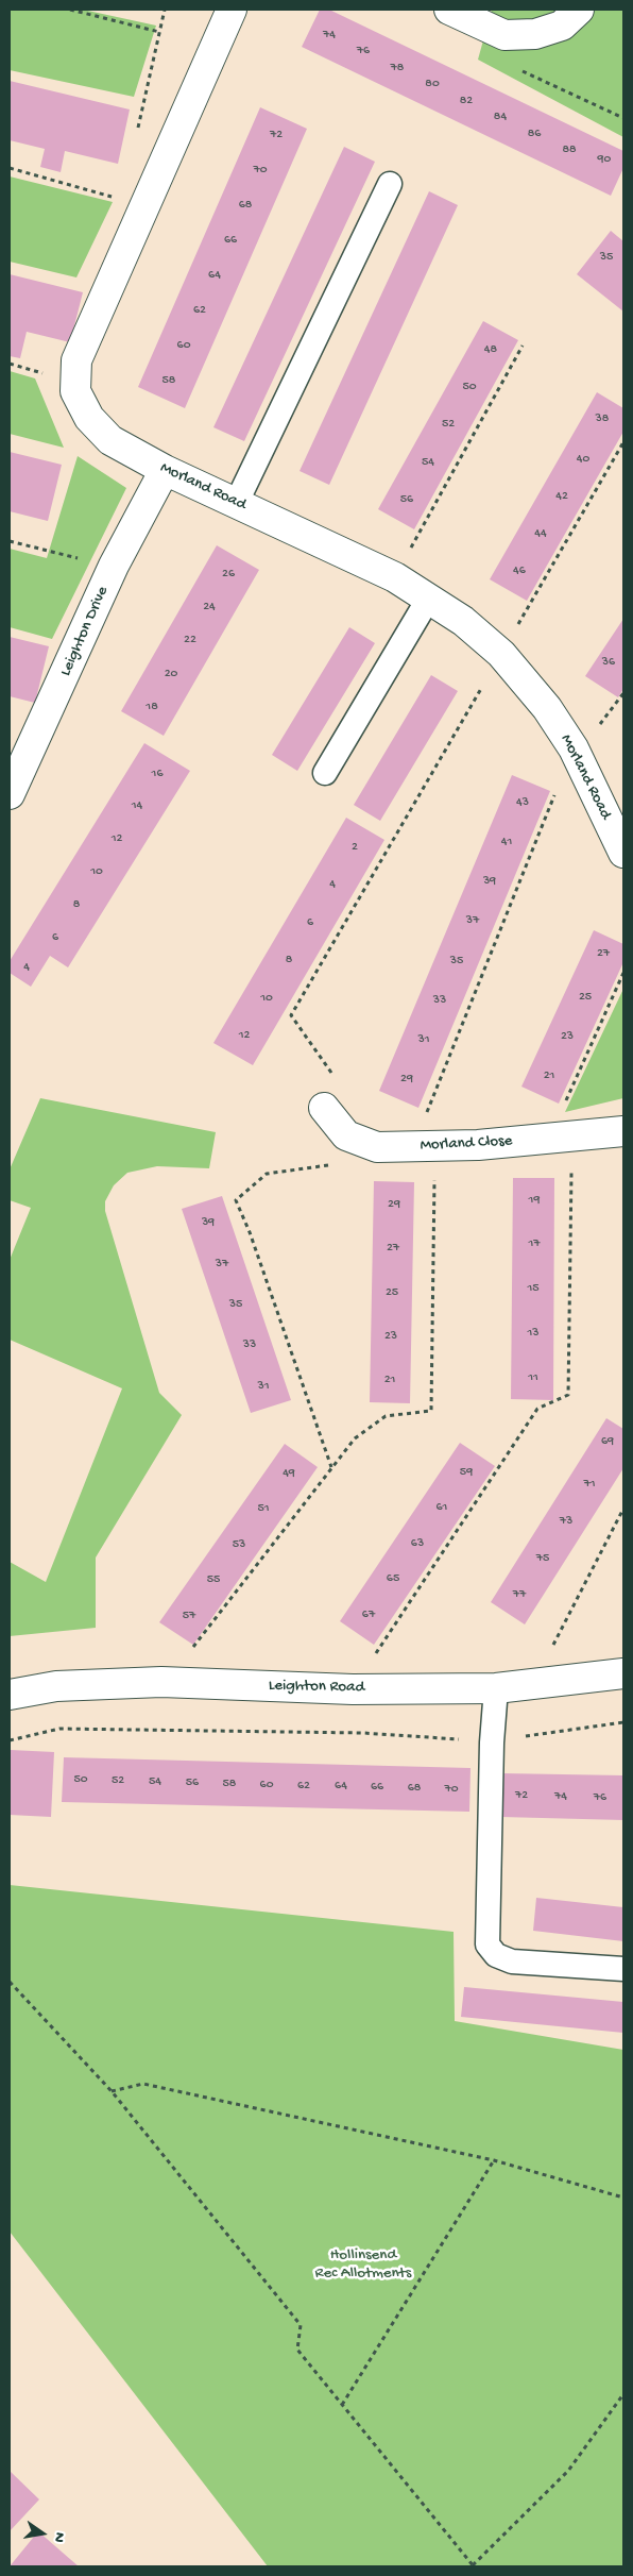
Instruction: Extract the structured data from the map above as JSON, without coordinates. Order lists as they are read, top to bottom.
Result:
{
  "streets": {
    "street": [
      "Morland Road",
      "Leighton Drive",
      "Morland Close",
      "Leighton Road"
    ]
  },
  "crossings": [
    ["Morland Road", "Leighton Drive"]
  ],
  "parks": ["Hollinsend Rec Allotments"],
  "house_numbers": [
    "74",
    "76",
    "78",
    "80",
    "82",
    "84",
    "86",
    "72",
    "88",
    "90",
    "70",
    "68",
    "66",
    "35",
    "64",
    "62",
    "60",
    "48",
    "58",
    "50",
    "38",
    "52",
    "40",
    "54",
    "42",
    "56",
    "44",
    "46",
    "26",
    "24",
    "22",
    "36",
    "20",
    "18",
    "16",
    "43",
    "14",
    "12",
    "41",
    "2",
    "10",
    "39",
    "4",
    "8",
    "37",
    "6",
    "6",
    "27",
    "8",
    "35",
    "4",
    "25",
    "10",
    "33",
    "12",
    "23",
    "31",
    "21",
    "29",
    "19",
    "29",
    "39",
    "17",
    "27",
    "37",
    "15",
    "25",
    "35",
    "13",
    "23",
    "33",
    "11",
    "21",
    "31",
    "69",
    "59",
    "49",
    "71",
    "61",
    "51",
    "73",
    "63",
    "53",
    "75",
    "65",
    "55",
    "77",
    "67",
    "57",
    "50",
    "52",
    "54",
    "56",
    "58",
    "60",
    "62",
    "64",
    "66",
    "68",
    "70",
    "72",
    "74",
    "76"
  ],
  "north": "right"
}
